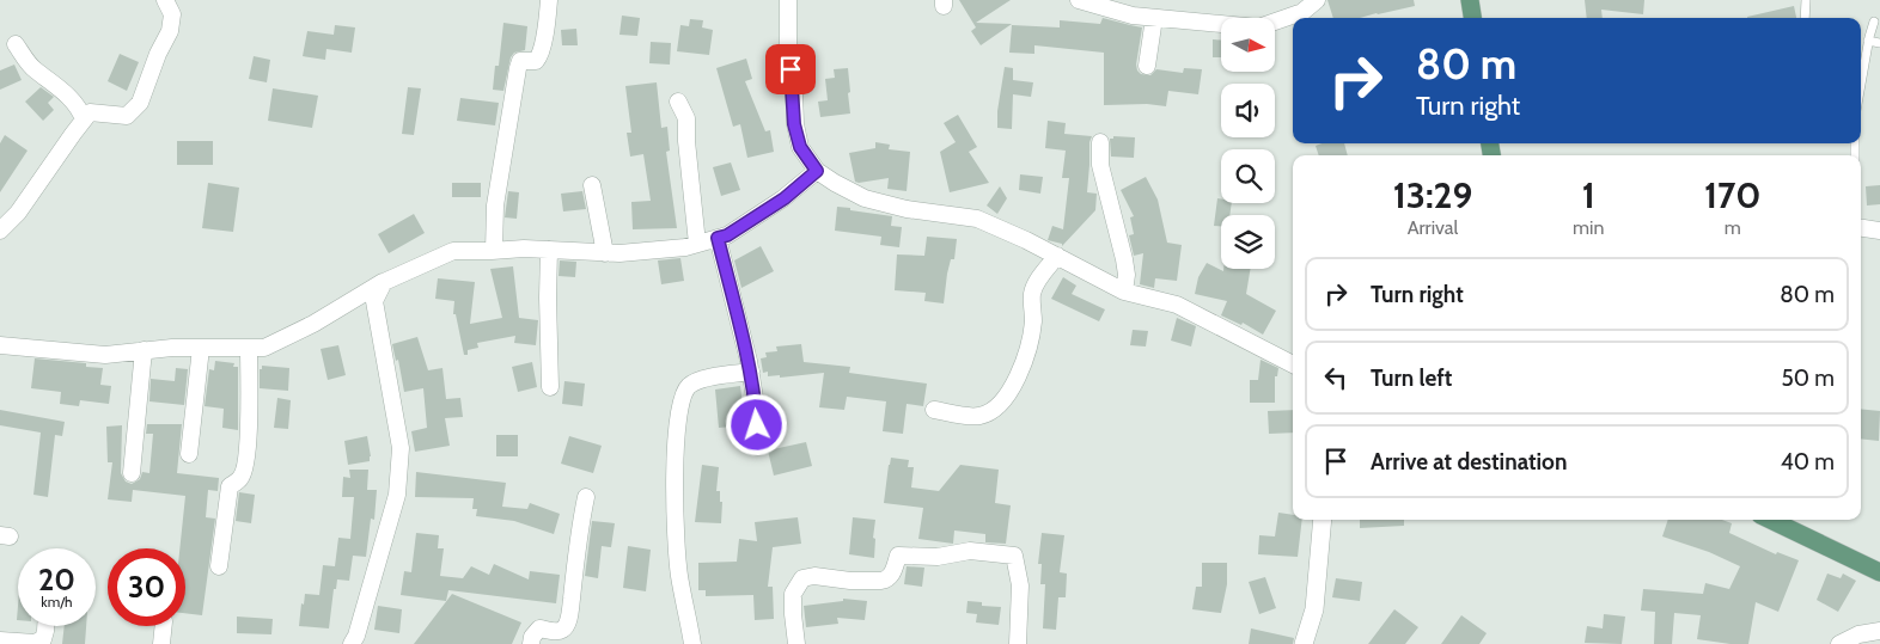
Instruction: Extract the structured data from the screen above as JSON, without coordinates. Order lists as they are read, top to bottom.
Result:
{
  "north": "right",
  "page": {
    "turn": ["80 m", "Turn right"],
    "eta": [
      "13:29",
      "Arrival",
      "1",
      "min",
      "170",
      "m"
    ],
    "list": [
      {
        "name": "Turn right",
        "value": "80 m"
      },
      {
        "name": "Turn left",
        "value": "50 m"
      },
      {
        "name": "Arrive at destination",
        "value": "40 m"
      }
    ],
    "speed": "20 km/h",
    "limit": "30"
  }
}
